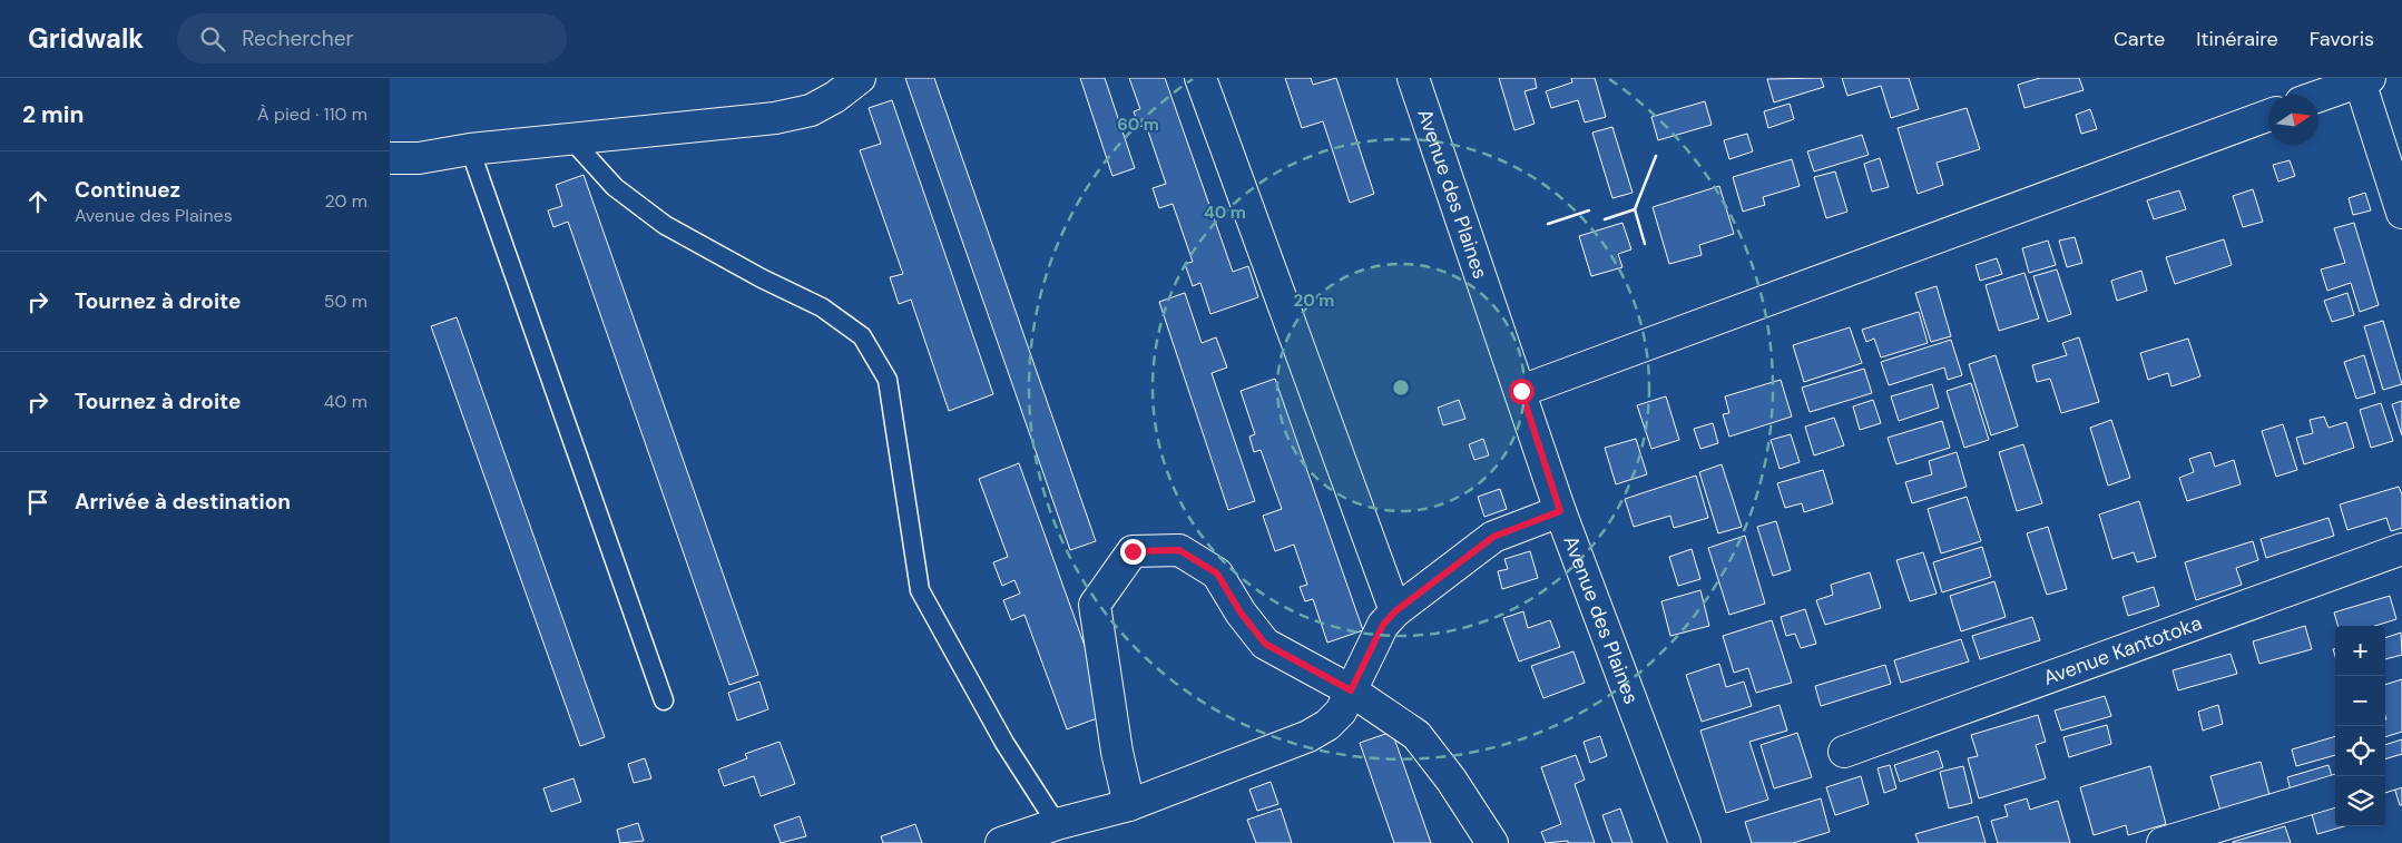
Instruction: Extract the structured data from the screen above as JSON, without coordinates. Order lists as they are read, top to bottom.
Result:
{
  "streets": {
    "street": ["Avenue des Plaines", "Avenue Kantotoka"]
  },
  "north": "right",
  "page": {
    "header": "Gridwalk",
    "search": "Rechercher",
    "nav": ["Carte", "Itinéraire", "Favoris"],
    "heading": ["2 min", "À pied · 110 m"],
    "list": [
      ["Continuez", "Avenue des Plaines", "20 m"],
      ["Tournez à droite", "50 m"],
      ["Tournez à droite", "40 m"],
      "Arrivée à destination"
    ],
    "map_buttons": ["+", "−"]
  },
  "rings": ["60 m", "40 m", "20 m"]
}
